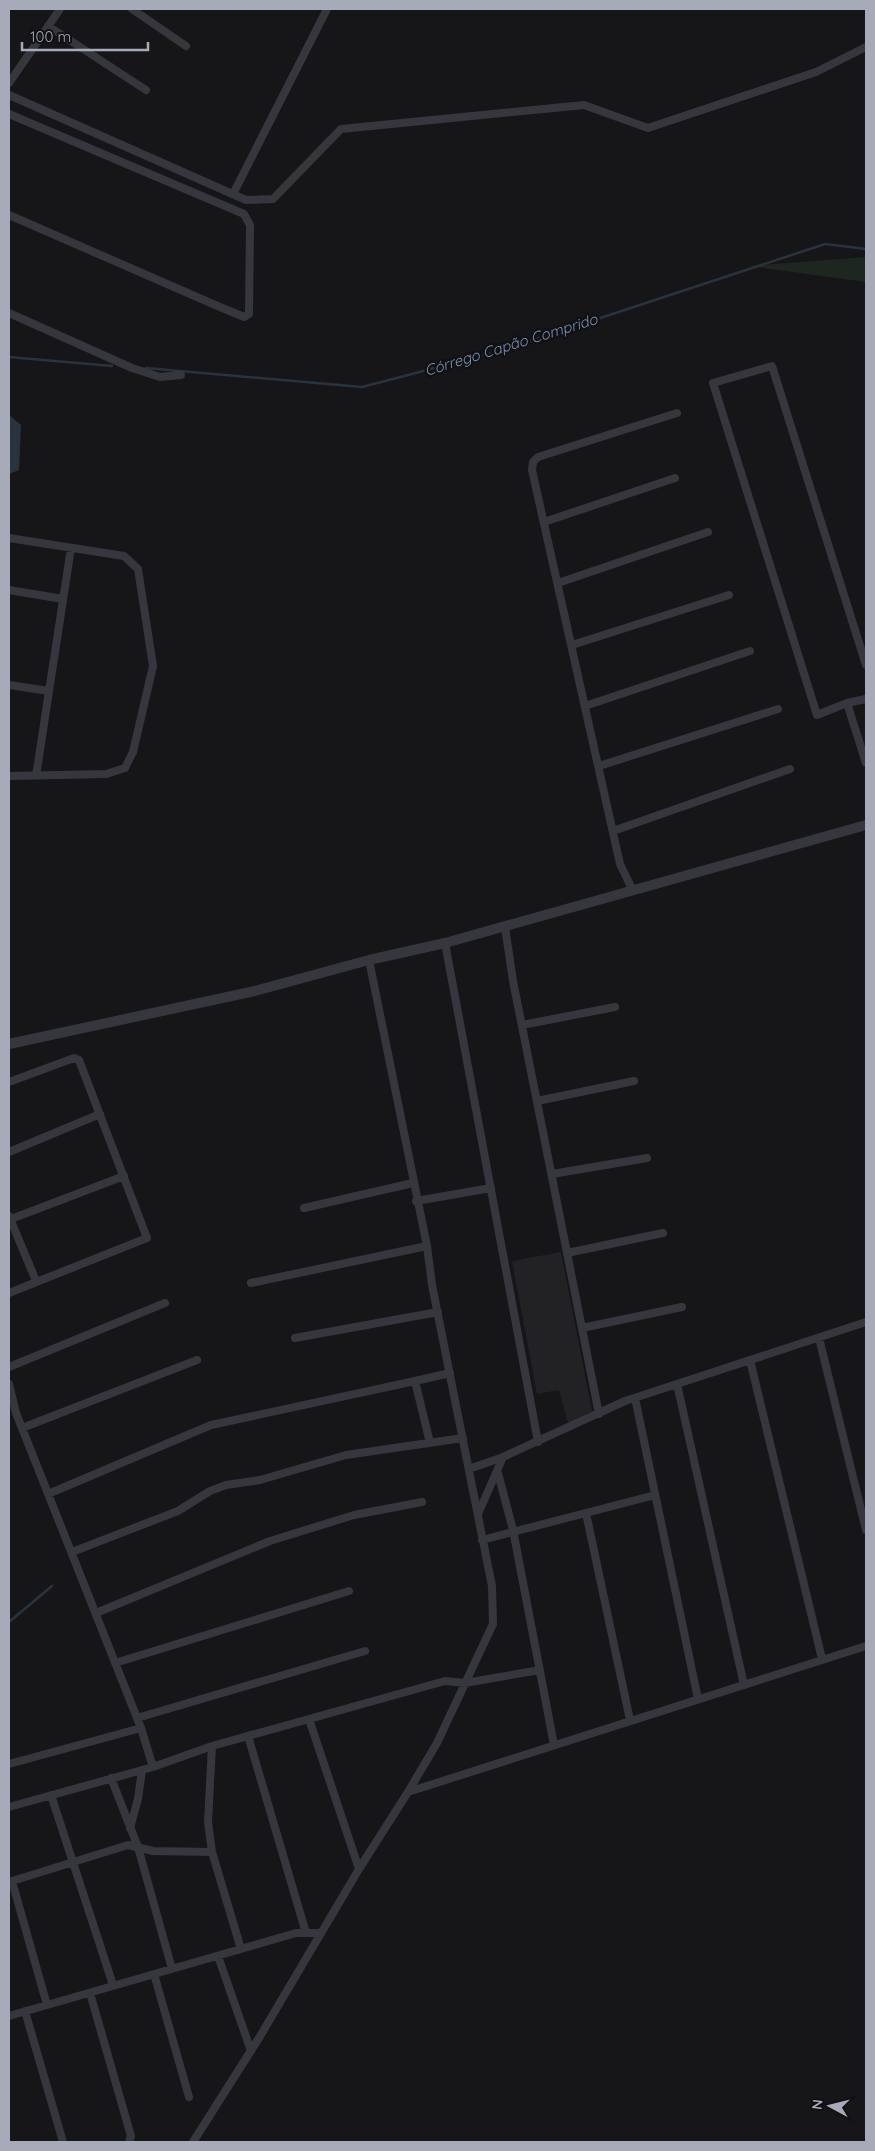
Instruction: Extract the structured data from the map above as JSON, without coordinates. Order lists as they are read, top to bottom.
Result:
{
  "water": ["Córrego Capão Comprido"],
  "scale_bar": "100 m",
  "north": "left"
}
